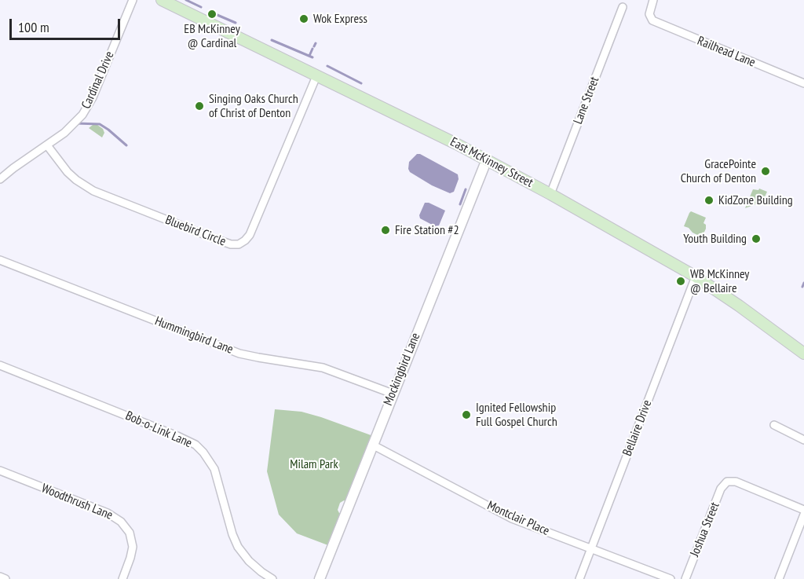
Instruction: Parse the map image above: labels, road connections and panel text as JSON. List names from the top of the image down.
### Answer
{
  "streets": {
    "main road": ["East McKinney Street"],
    "street": [
      "Railhead Lane",
      "Cardinal Drive",
      "Lane Street",
      "Bluebird Circle",
      "Hummingbird Lane",
      "Mockingbird Lane",
      "Bellaire Drive",
      "Bob-o-Link Lane",
      "Woodthrush Lane",
      "Montclair Place",
      "Joshua Street"
    ]
  },
  "crossings": [
    ["Cardinal Drive", "Bluebird Circle"],
    ["Lane Street", "East McKinney Street"],
    ["East McKinney Street", "Bluebird Circle"],
    ["East McKinney Street", "Mockingbird Lane"],
    ["East McKinney Street", "Bellaire Drive"],
    ["Hummingbird Lane", "Mockingbird Lane"],
    ["Mockingbird Lane", "Montclair Place"],
    ["Bellaire Drive", "Montclair Place"]
  ],
  "parks": ["Milam Park"],
  "places": [
    "EB McKinney @ Cardinal",
    "Wok Express",
    "Singing Oaks Church of Christ of Denton",
    "GracePointe Church of Denton",
    "KidZone Building",
    "Fire Station #2",
    "Youth Building",
    "WB McKinney @ Bellaire",
    "Ignited Fellowship Full Gospel Church"
  ],
  "scale_bar": "100 m"
}
